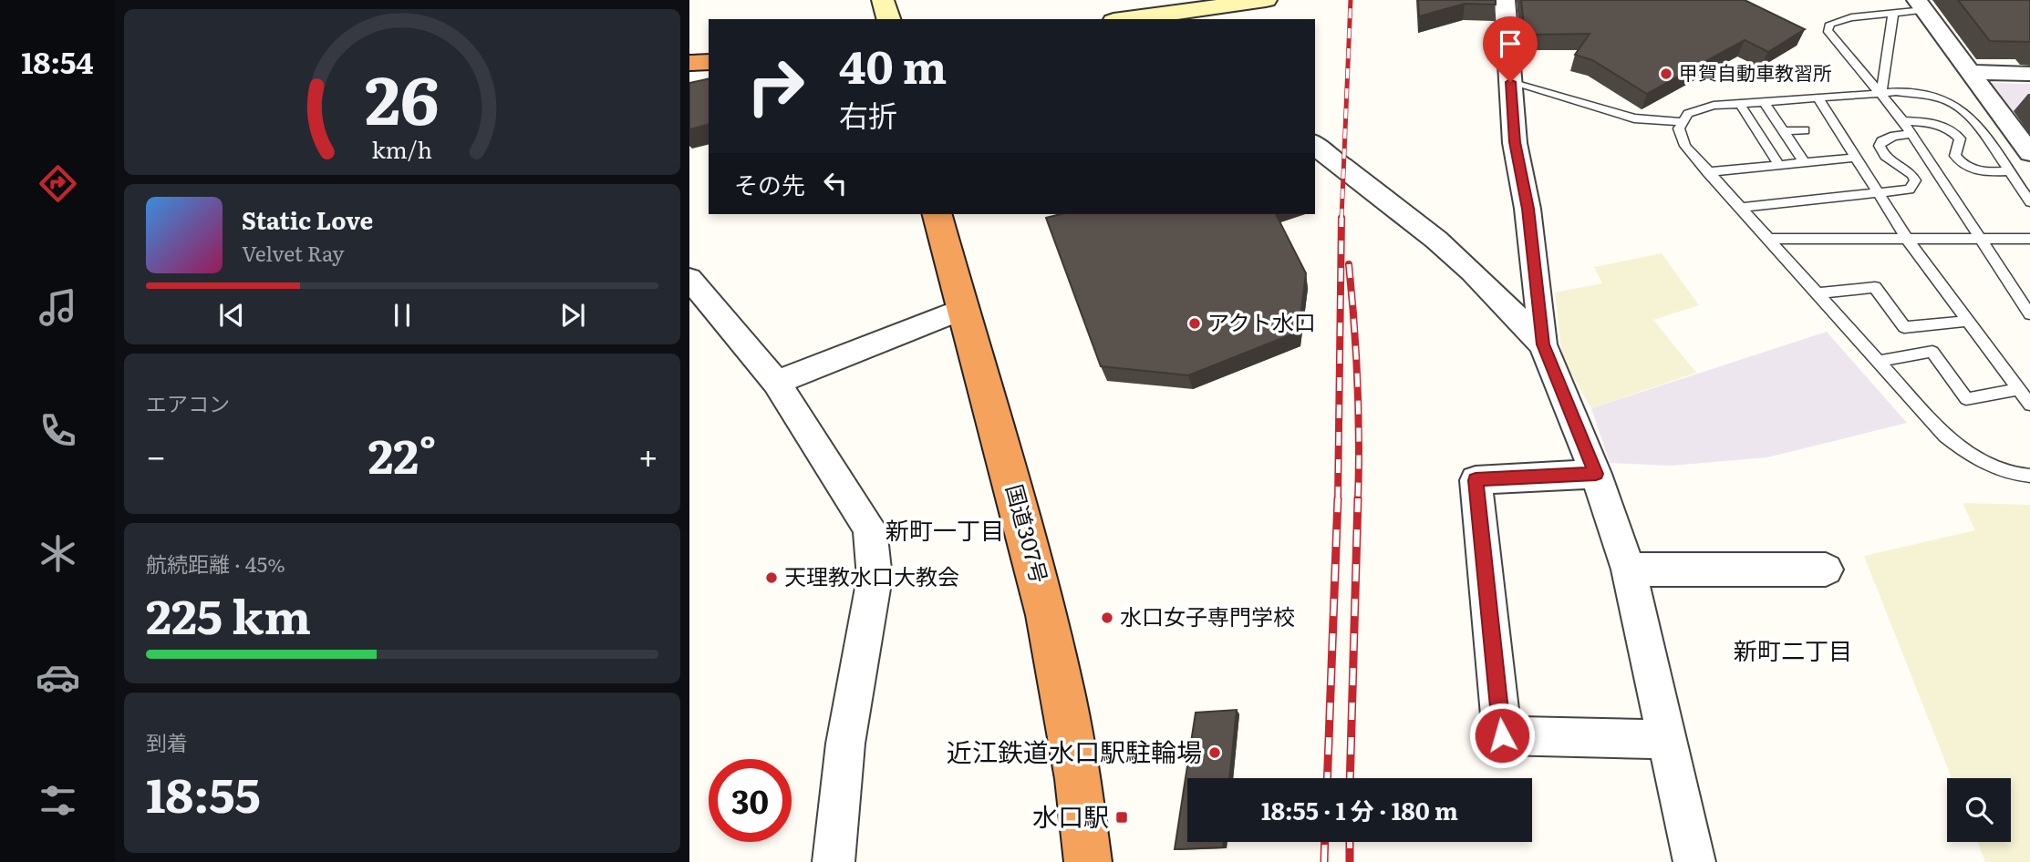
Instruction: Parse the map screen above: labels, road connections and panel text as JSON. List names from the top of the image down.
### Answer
{
  "streets": {
    "highway": ["国道307号"]
  },
  "districts": ["新町一丁目", "新町二丁目"],
  "places": {
    "other": [
      "甲賀自動車教習所",
      "アクト水口",
      "天理教水口大教会",
      "水口女子専門学校",
      "近江鉄道水口駅駐輪場"
    ],
    "transit": ["水口駅"]
  },
  "page": {
    "tabs": "18:54",
    "turn": ["40 m", "右折"],
    "then": "その先",
    "song": ["Static Love", "Velvet Ray"],
    "tile": [
      "エアコン",
      ["航続距離 · 45%", "225 km"],
      ["到着", "18:55"]
    ],
    "heat": ["−", "22°", "+"],
    "limit": "30",
    "trip": "18:55 · 1 分 · 180 m",
    "gauge": ["26", "km/h"]
  }
}
